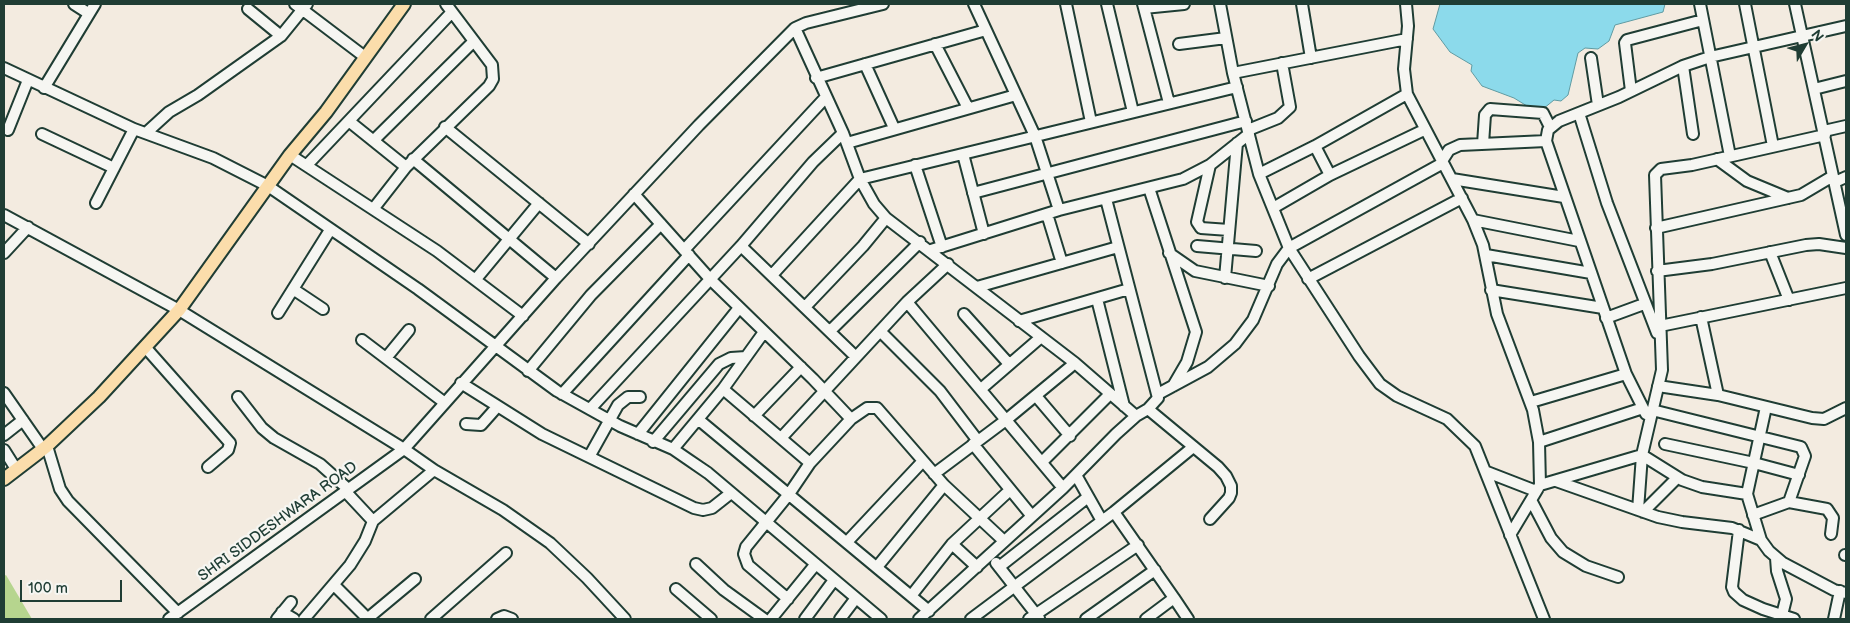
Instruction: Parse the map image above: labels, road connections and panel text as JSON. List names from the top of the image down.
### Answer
{
  "streets": {
    "street": ["SHRI SIDDESHWARA ROAD"]
  },
  "scale_bar": "100 m",
  "north": "top right"
}
